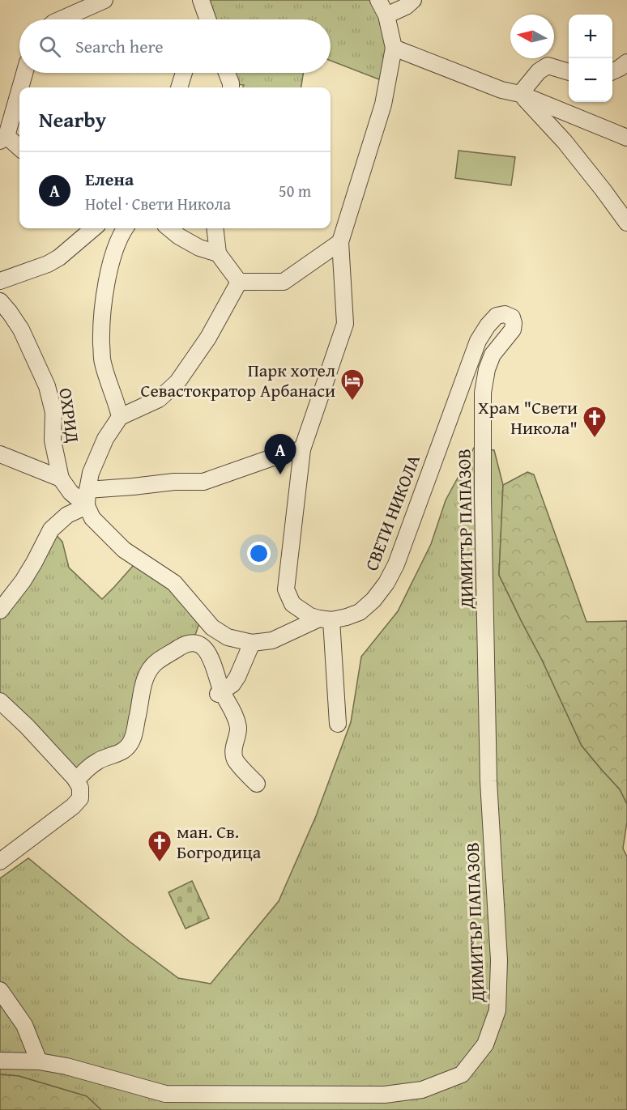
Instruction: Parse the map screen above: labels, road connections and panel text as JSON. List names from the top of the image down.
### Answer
{
  "streets": {
    "street": ["ОХРИД", "СВЕТИ НИКОЛА", "ДИМИТЪР ПАПАЗОВ"]
  },
  "crossings": [
    ["СВЕТИ НИКОЛА", "ДИМИТЪР ПАПАЗОВ"]
  ],
  "places": {
    "hotel": ["Парк хотел Севастократор Арбанаси"],
    "church": ["Храм \"Свети Никола\"", "ман. Св. Богродица"]
  },
  "north": "left",
  "page": {
    "map_buttons": ["+", "−"],
    "search": "Search here",
    "heading": "Nearby",
    "list": [
      {
        "mark": "A",
        "name": "Елена",
        "note": "Hotel · Свети Никола",
        "value": "50 m"
      }
    ],
    "pins": "A"
  }
}
